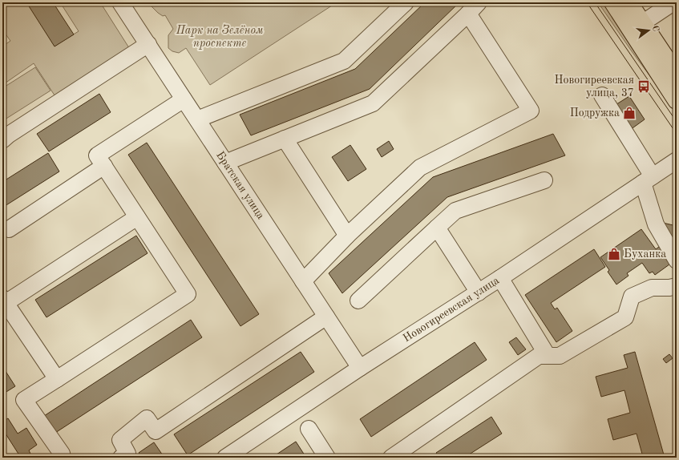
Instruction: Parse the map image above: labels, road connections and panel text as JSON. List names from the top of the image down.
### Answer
{
  "streets": {
    "street": ["Братская улица", "Новогиреевская улица"]
  },
  "crossings": [
    ["Братская улица", "Новогиреевская улица"]
  ],
  "parks": ["Парк на Зелёном проспекте"],
  "places": {
    "bus stop": ["Новогиреевская улица, 37"],
    "shop": ["Подружка", "Буханка"]
  },
  "north": "right"
}
